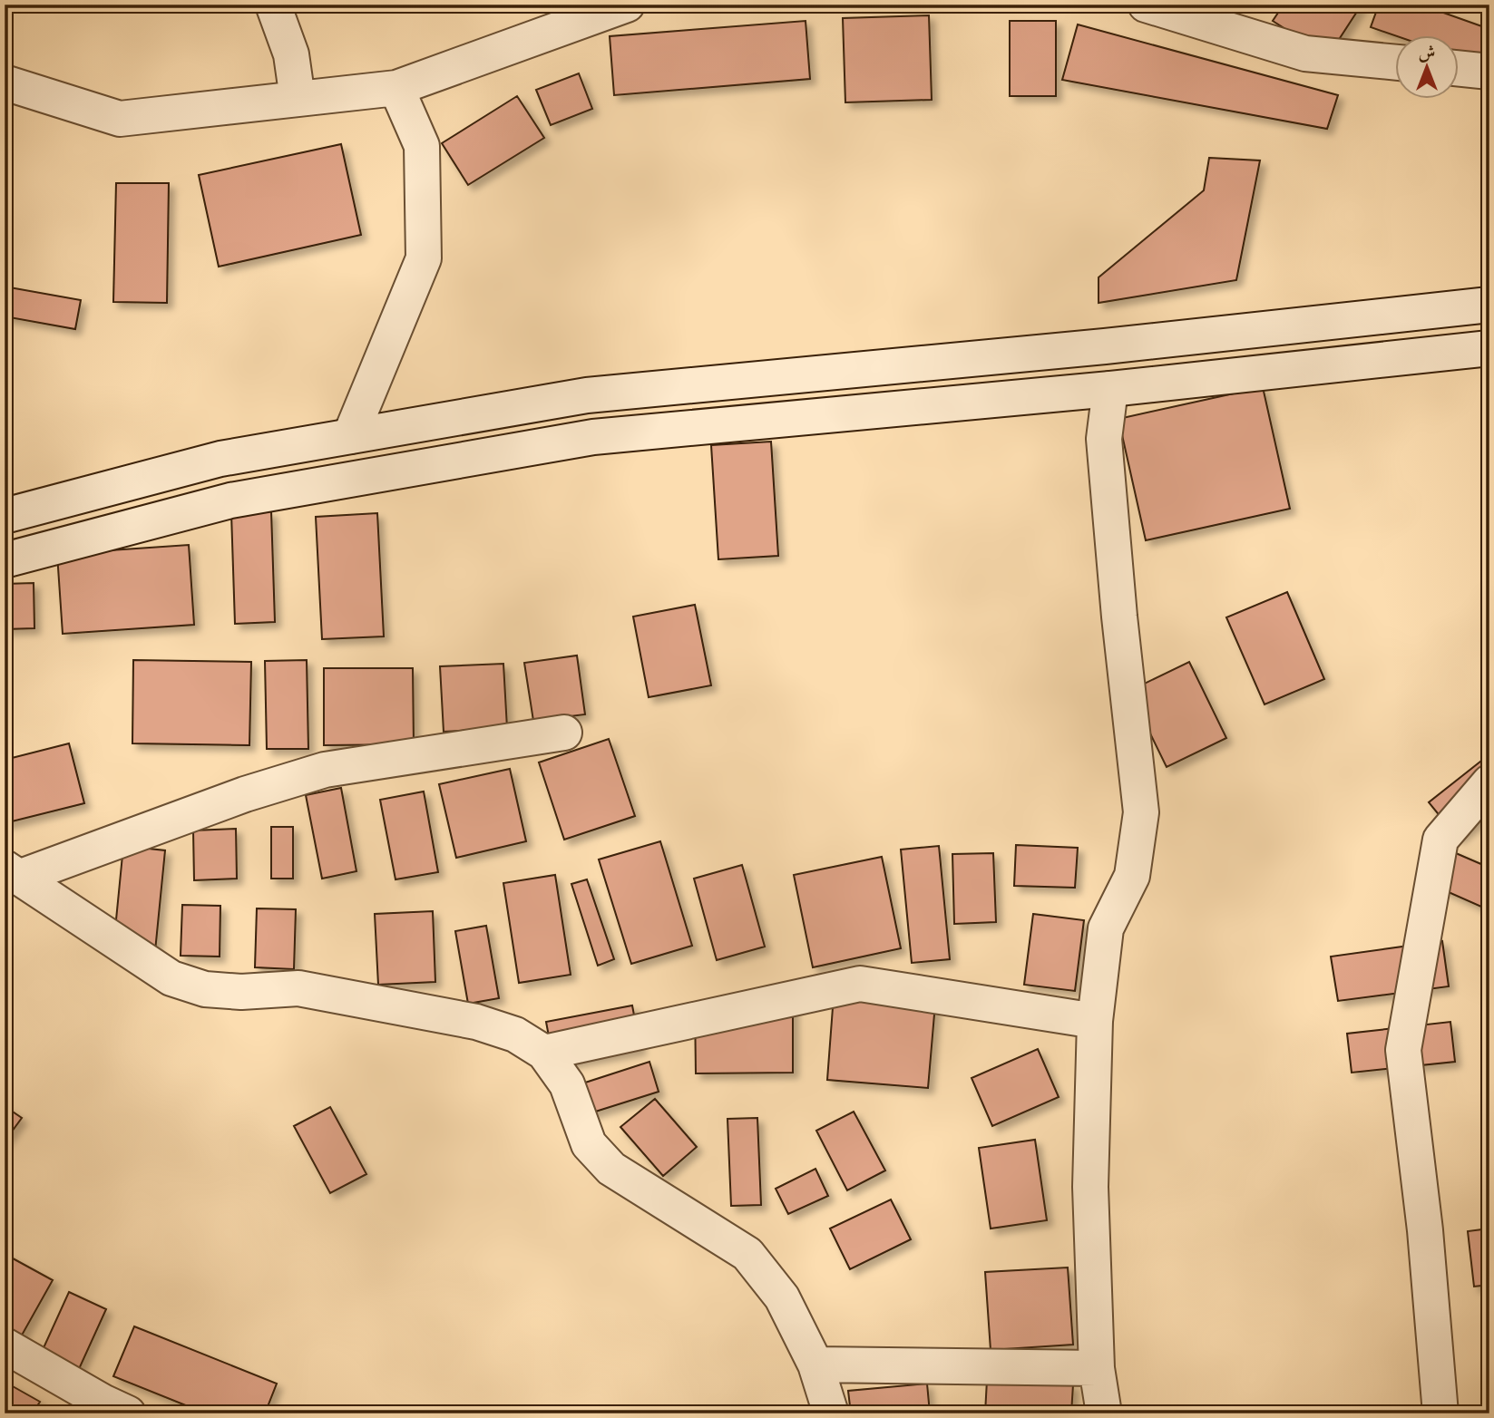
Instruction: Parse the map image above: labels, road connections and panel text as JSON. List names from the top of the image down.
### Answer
{
  "north": "top"
}
